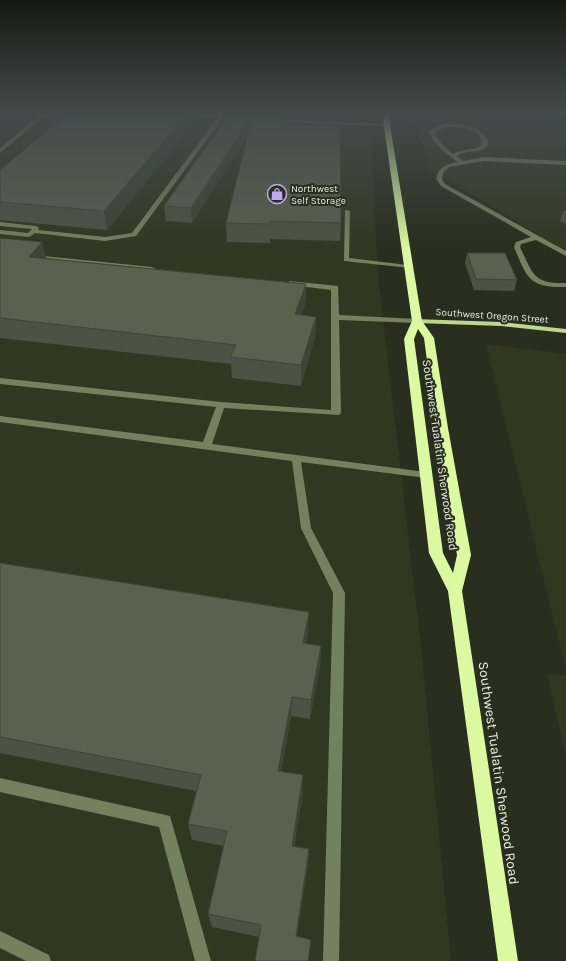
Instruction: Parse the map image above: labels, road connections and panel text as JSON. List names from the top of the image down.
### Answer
{
  "streets": {
    "highway": ["Southwest Tualatin Sherwood Road"],
    "main road": ["Southwest Oregon Street"]
  },
  "crossings": [
    ["Southwest Oregon Street", "Southwest Tualatin Sherwood Road"]
  ],
  "places": {
    "shop": ["Northwest Self Storage"]
  }
}
